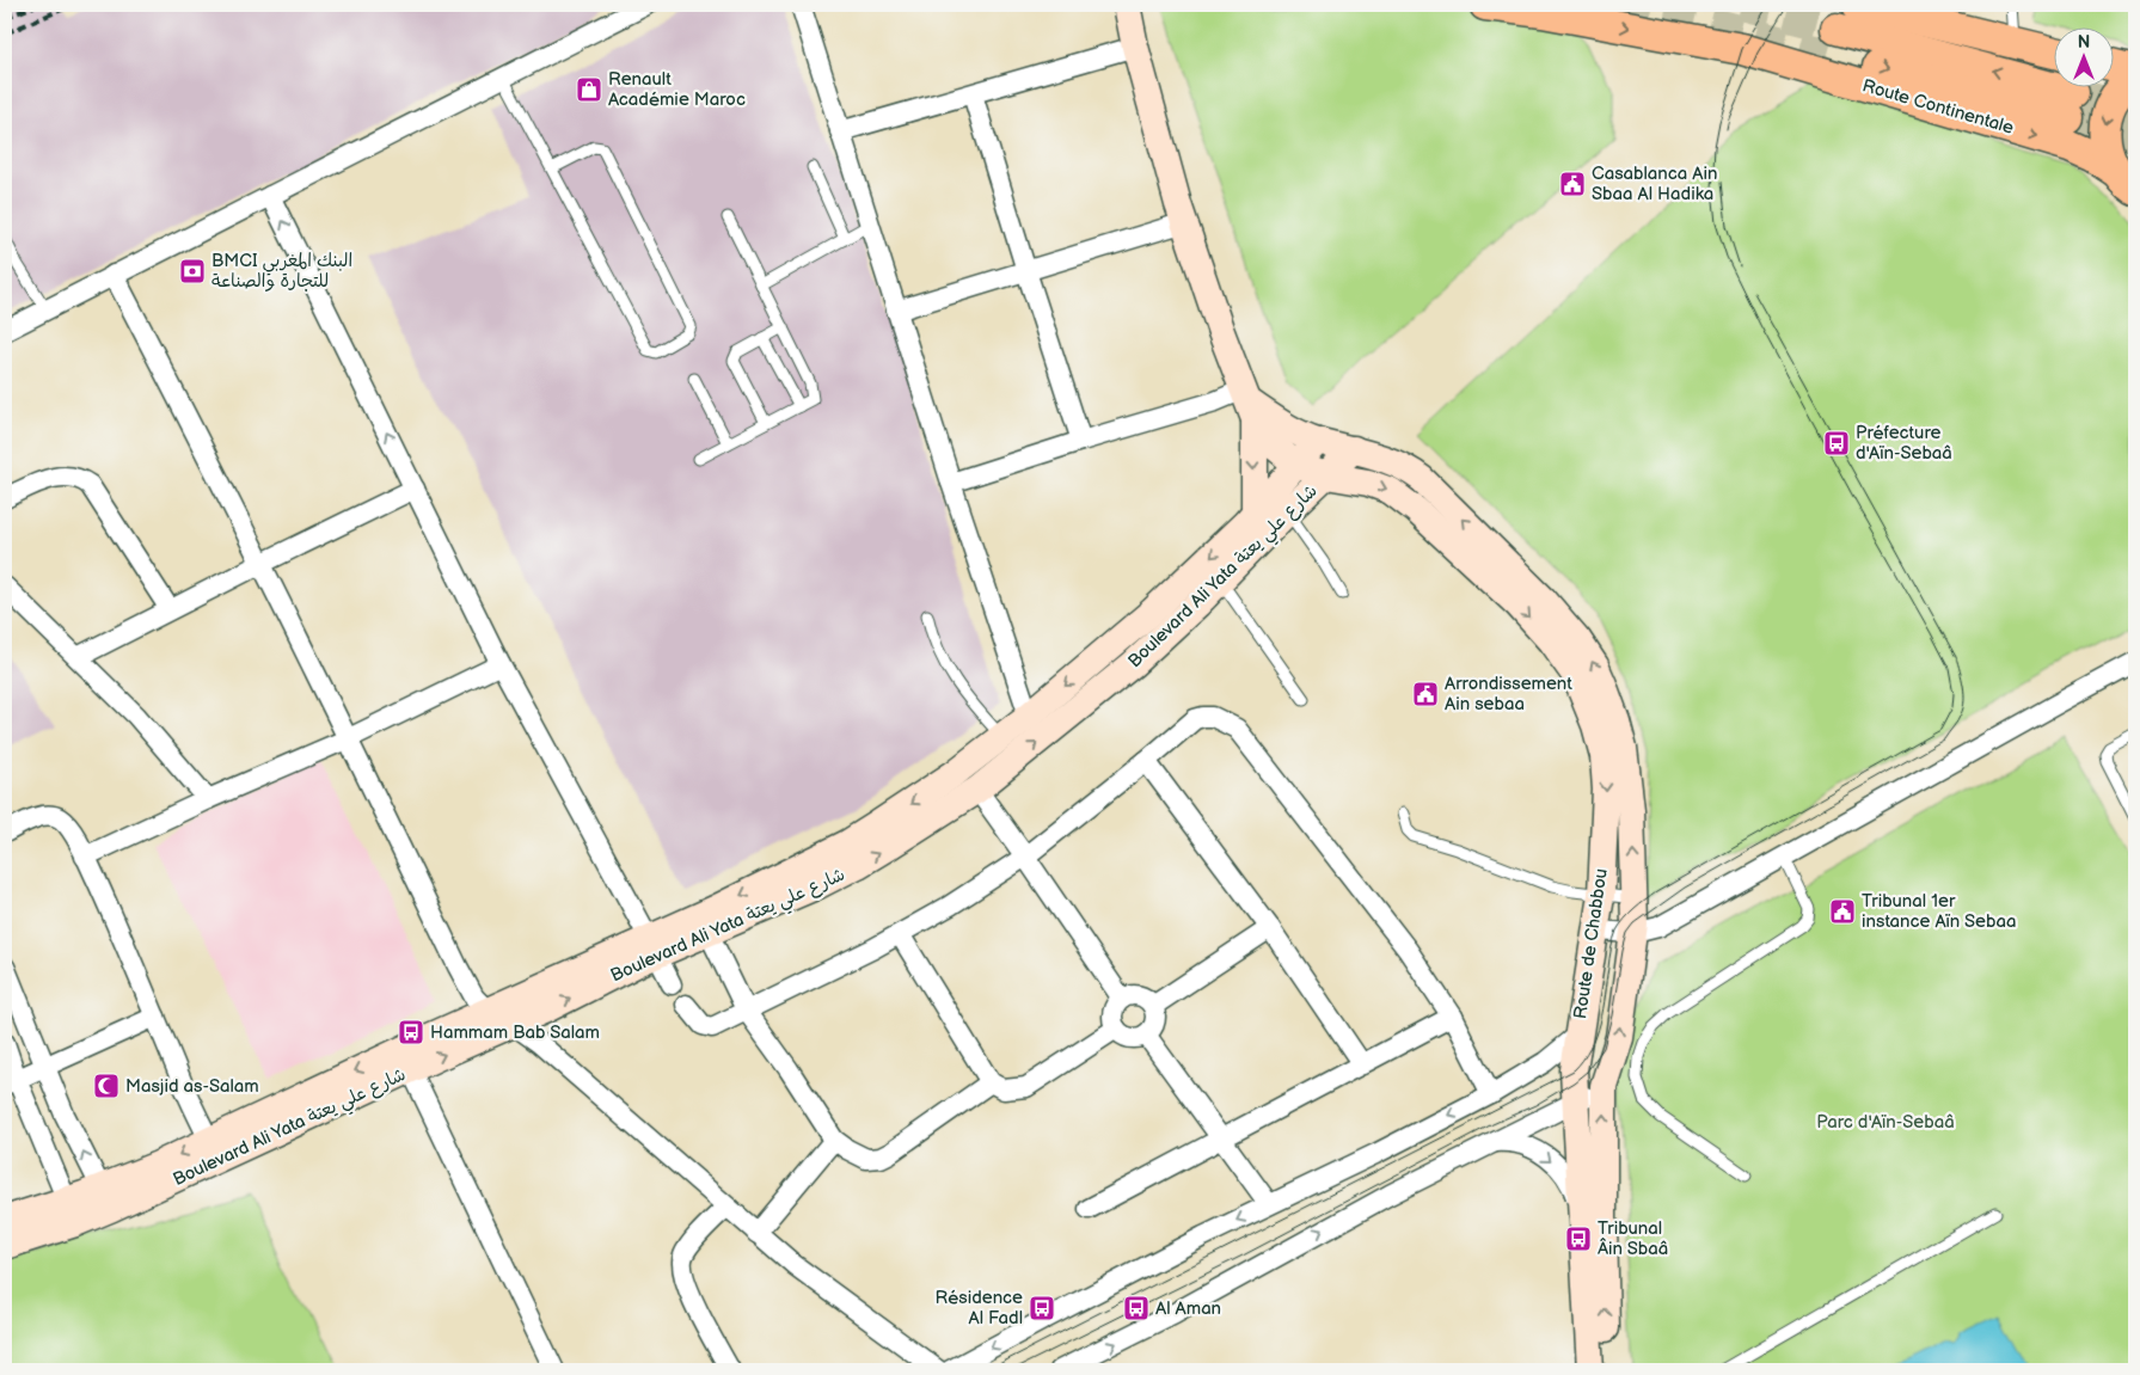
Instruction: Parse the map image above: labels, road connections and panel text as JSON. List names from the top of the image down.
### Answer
{
  "streets": {
    "main road": ["Route Continentale"],
    "street": ["Boulevard Ali Yata شارع علي يعتة", "Route de Chabbou"]
  },
  "crossings": [
    ["Boulevard Ali Yata شارع علي يعتة", "Route de Chabbou"]
  ],
  "parks": ["Parc d'Aïn-Sebaâ"],
  "places": {
    "shop": ["Renault Académie Maroc"],
    "public building": ["Casablanca Ain Sbaa Al Hadika", "Arrondissement Ain sebaa", "Tribunal 1er instance Aïn Sebaa"],
    "bank": ["BMCI البنك المغربي للتجارة والصناعة"],
    "bus stop": [
      "Préfecture d'Aïn-Sebaâ",
      "Hammam Bab Salam",
      "Tribunal Âin Sbaâ",
      "Résidence Al Fadl",
      "Al Aman"
    ],
    "mosque": ["Masjid as-Salam"]
  },
  "north": "top"
}
